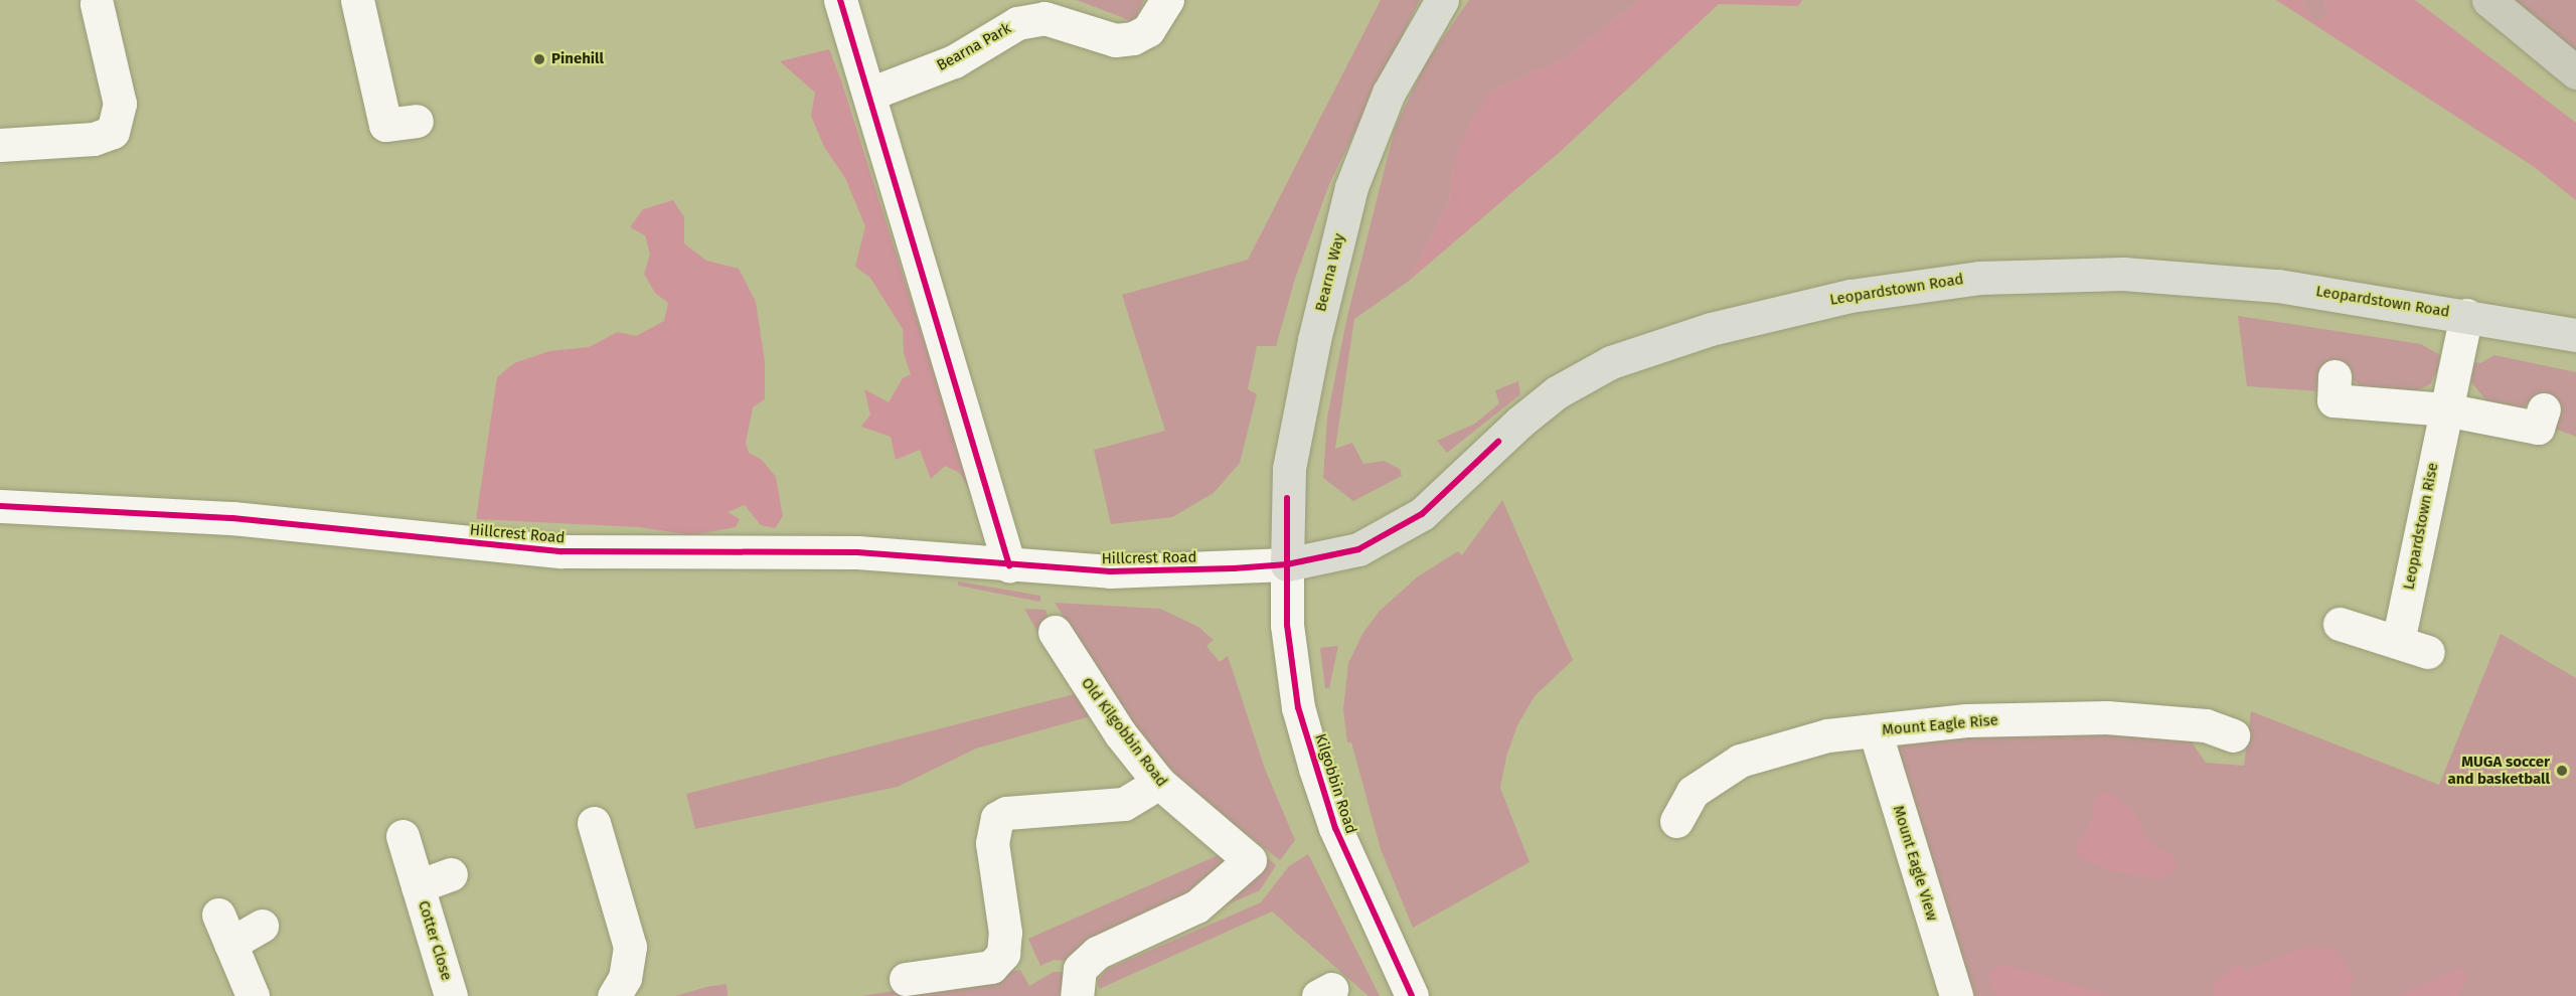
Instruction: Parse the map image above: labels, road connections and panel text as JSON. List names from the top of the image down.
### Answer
{
  "streets": {
    "main road": ["Bearna Way", "Leopardstown Road"],
    "street": [
      "Bearna Park",
      "Leopardstown Rise",
      "Hillcrest Road",
      "Mount Eagle Rise",
      "Old Kilgobbin Road",
      "Kilgobbin Road",
      "Mount Eagle View",
      "Cotter Close"
    ]
  },
  "crossings": [
    ["Bearna Way", "Leopardstown Road"],
    ["Bearna Way", "Hillcrest Road"],
    ["Bearna Way", "Kilgobbin Road"],
    ["Leopardstown Road", "Leopardstown Rise"],
    ["Leopardstown Road", "Hillcrest Road"],
    ["Leopardstown Road", "Kilgobbin Road"],
    ["Hillcrest Road", "Kilgobbin Road"],
    ["Mount Eagle Rise", "Mount Eagle View"]
  ],
  "places": ["Pinehill", "MUGA soccer and basketball"]
}
